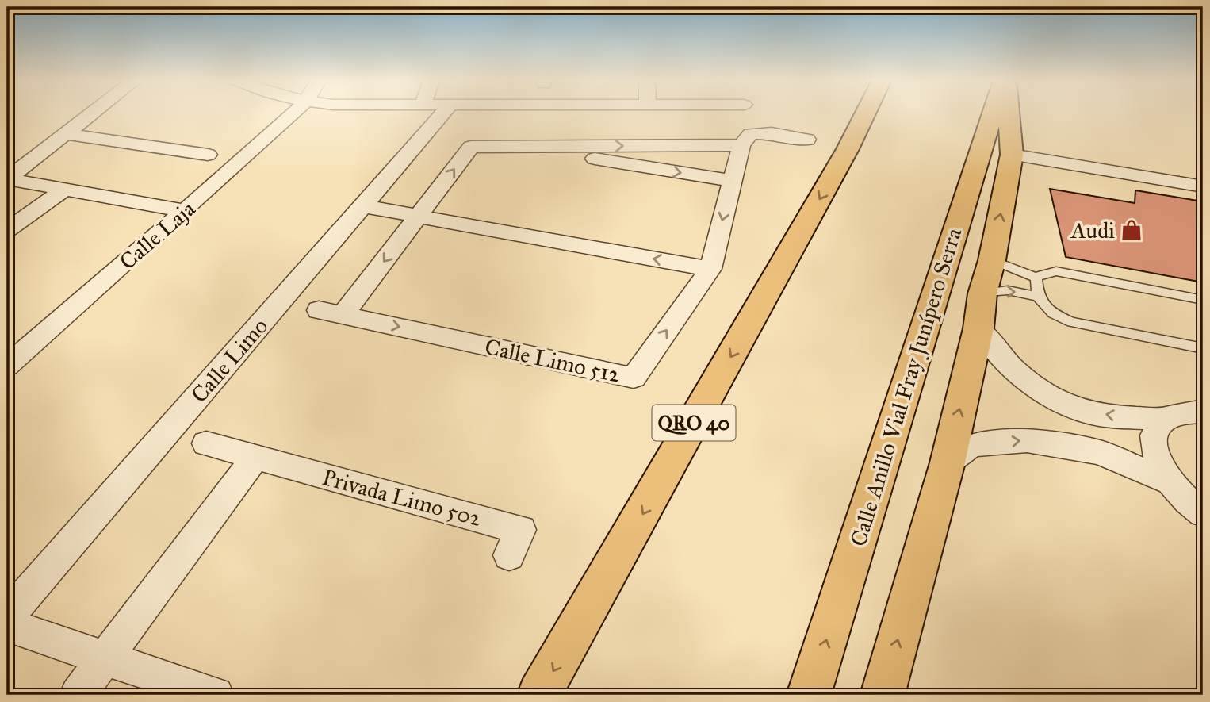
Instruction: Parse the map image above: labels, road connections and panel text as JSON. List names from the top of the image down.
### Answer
{
  "streets": {
    "highway": ["Calle Anillo Vial Fray Junípero Serra", "QRO 40"],
    "street": [
      "Calle Laja",
      "Calle Limo",
      "Calle Limo 512",
      "Privada Limo 502"
    ]
  },
  "places": {
    "shop": ["Audi"]
  }
}
